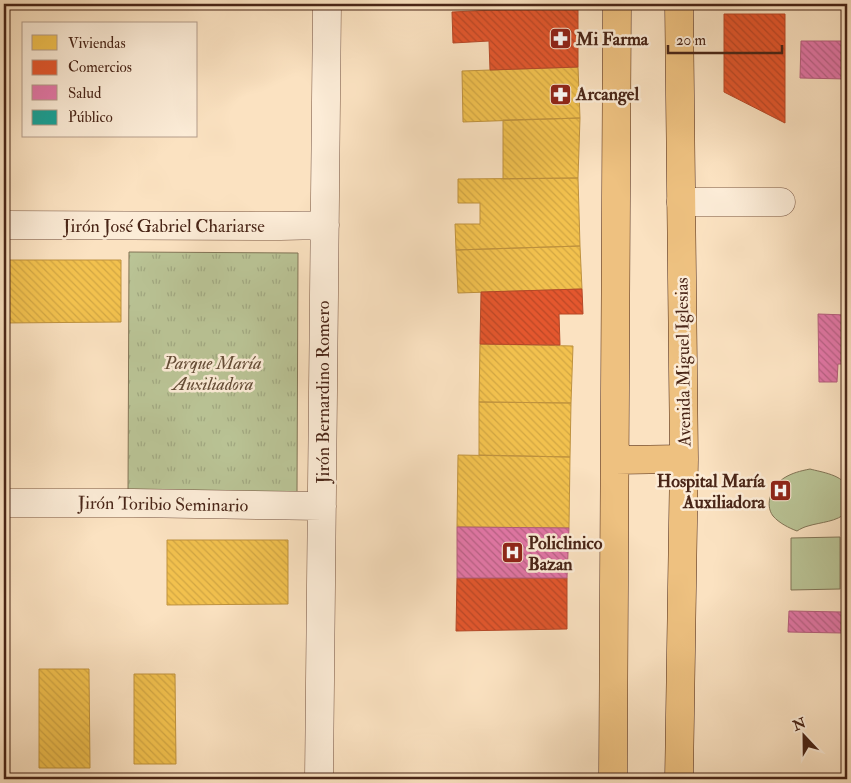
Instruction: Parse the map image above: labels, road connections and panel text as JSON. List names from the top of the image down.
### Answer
{
  "streets": {
    "main road": ["Avenida Miguel Iglesias"],
    "street": ["Jirón José Gabriel Chariarse", "Jirón Bernardino Romero", "Jirón Toribio Seminario"]
  },
  "crossings": [
    ["Jirón José Gabriel Chariarse", "Jirón Bernardino Romero"],
    ["Jirón Bernardino Romero", "Jirón Toribio Seminario"]
  ],
  "parks": ["Parque María Auxiliadora"],
  "places": {
    "pharmacy": ["Mi Farma", "Arcangel"],
    "hospital": ["Hospital María Auxiliadora", "Policlinico Bazan"]
  },
  "legend": [
    "Viviendas",
    "Comercios",
    "Salud",
    "Público"
  ],
  "scale_bar": "20 m",
  "north": "top"
}
